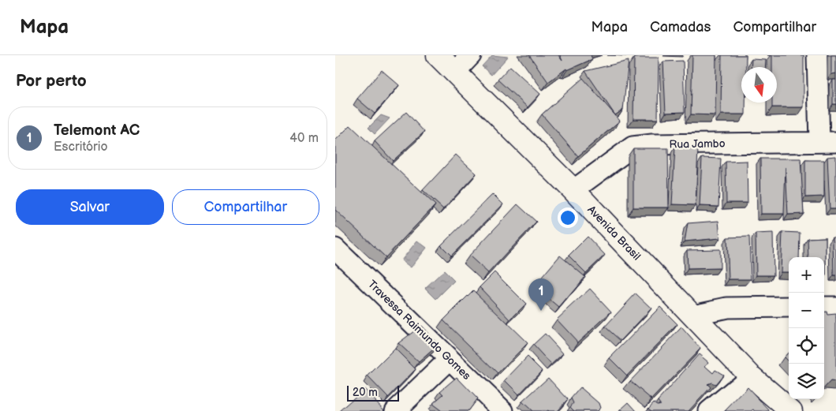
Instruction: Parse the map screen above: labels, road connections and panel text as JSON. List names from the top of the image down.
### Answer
{
  "streets": {
    "street": ["Rua Jambo", "Avenida Brasil", "Travessa Raimundo Gomes"]
  },
  "crossings": [
    ["Rua Jambo", "Avenida Brasil"]
  ],
  "scale_bar": "20 m",
  "north": "bottom",
  "page": {
    "header": "Mapa",
    "nav": ["Mapa", "Camadas", "Compartilhar"],
    "heading": "Por perto",
    "list": [
      {
        "mark": "1",
        "name": "Telemont AC",
        "note": "Escritório",
        "value": "40 m"
      }
    ],
    "buttons": ["Salvar", "Compartilhar"],
    "map_buttons": ["+", "−"],
    "pins": "1",
    "scale": "20 m"
  }
}
